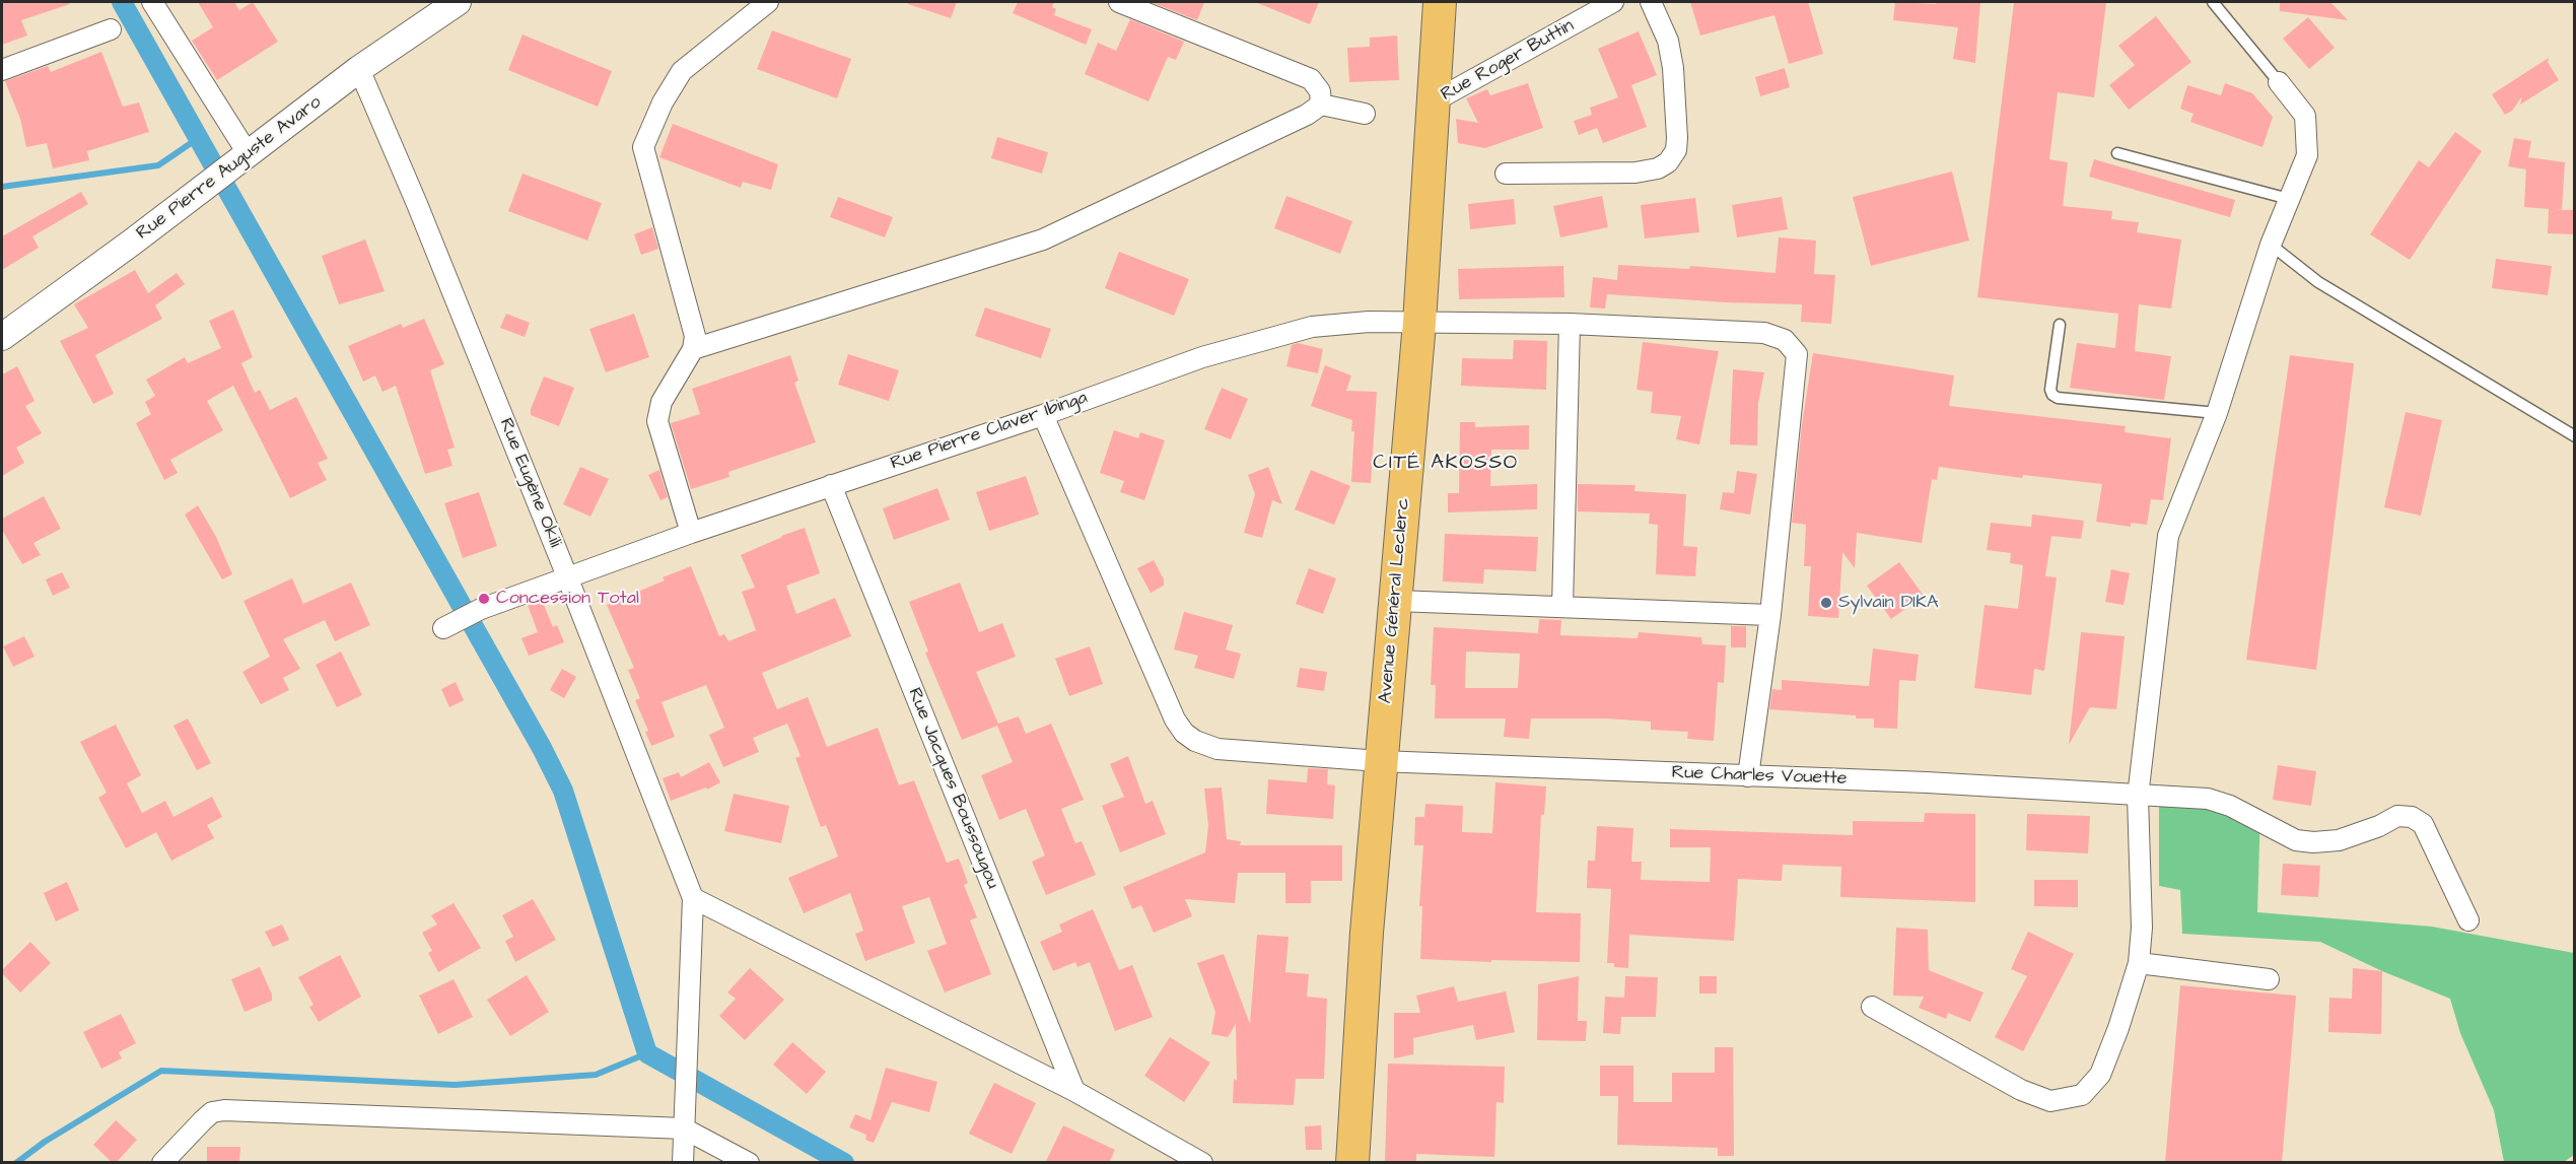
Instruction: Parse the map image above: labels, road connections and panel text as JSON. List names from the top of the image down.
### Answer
{
  "streets": {
    "main road": ["Avenue Général Leclerc"],
    "street": [
      "Rue Roger Buttin",
      "Rue Pierre Auguste Avaro",
      "Rue Pierre Claver Ibinga",
      "Rue Eugène Okili",
      "Rue Charles Vouette",
      "Rue Jacques Boussougou"
    ]
  },
  "crossings": [
    ["Rue Roger Buttin", "Avenue Général Leclerc"],
    ["Rue Pierre Auguste Avaro", "Rue Eugène Okili"],
    ["Rue Pierre Claver Ibinga", "Rue Eugène Okili"],
    ["Rue Pierre Claver Ibinga", "Avenue Général Leclerc"],
    ["Rue Pierre Claver Ibinga", "Rue Charles Vouette"],
    ["Rue Pierre Claver Ibinga", "Rue Jacques Boussougou"],
    ["Avenue Général Leclerc", "Rue Charles Vouette"]
  ],
  "districts": ["CITÉ AKOSSO"],
  "places": ["Concession Total", "Sylvain DIKA"]
}
